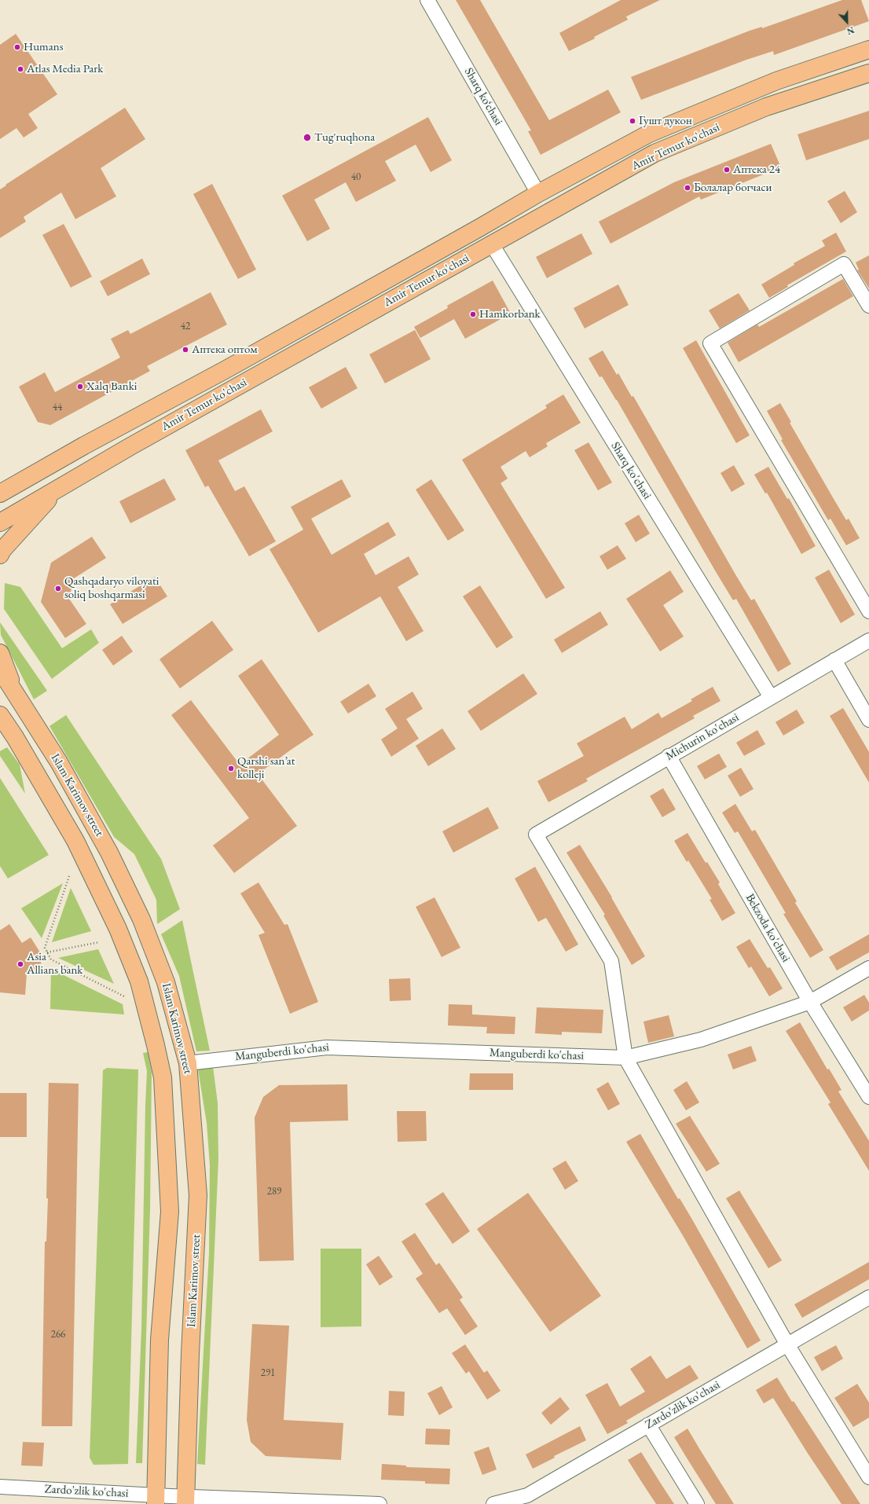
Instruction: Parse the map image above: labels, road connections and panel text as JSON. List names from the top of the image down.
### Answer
{
  "streets": {
    "main road": ["Amir Temur ko'chasi", "Islam Karimov street"],
    "street": [
      "Sharq ko‘chasi",
      "Sharq ko'chasi",
      "Michurin ko'chasi",
      "Bekzoda ko'chasi",
      "Manguberdi ko'chasi",
      "Zardo'zlik ko'chasi"
    ]
  },
  "crossings": [
    ["Sharq ko‘chasi", "Amir Temur ko'chasi"],
    ["Amir Temur ko'chasi", "Sharq ko'chasi"],
    ["Sharq ko'chasi", "Michurin ko'chasi"],
    ["Michurin ko'chasi", "Bekzoda ko'chasi"],
    ["Michurin ko'chasi", "Manguberdi ko'chasi"],
    ["Islam Karimov street", "Manguberdi ko'chasi"],
    ["Islam Karimov street", "Zardo'zlik ko'chasi"],
    ["Bekzoda ko'chasi", "Manguberdi ko'chasi"]
  ],
  "places": [
    "Humans",
    "Atlas Media Park",
    "Гушт дукон",
    "Tug'ruqhona",
    "Аптека 24",
    "Болалар богчаси",
    "Hamkorbank",
    "Аптека оптом",
    "Xalq Banki",
    "Qashqadaryo viloyati soliq boshqarmasi",
    "Qarshi san’at kolleji",
    "Asia Allians bank"
  ],
  "house_numbers": [
    "40",
    "42",
    "44",
    "289",
    "266",
    "291"
  ],
  "north": "bottom"
}
